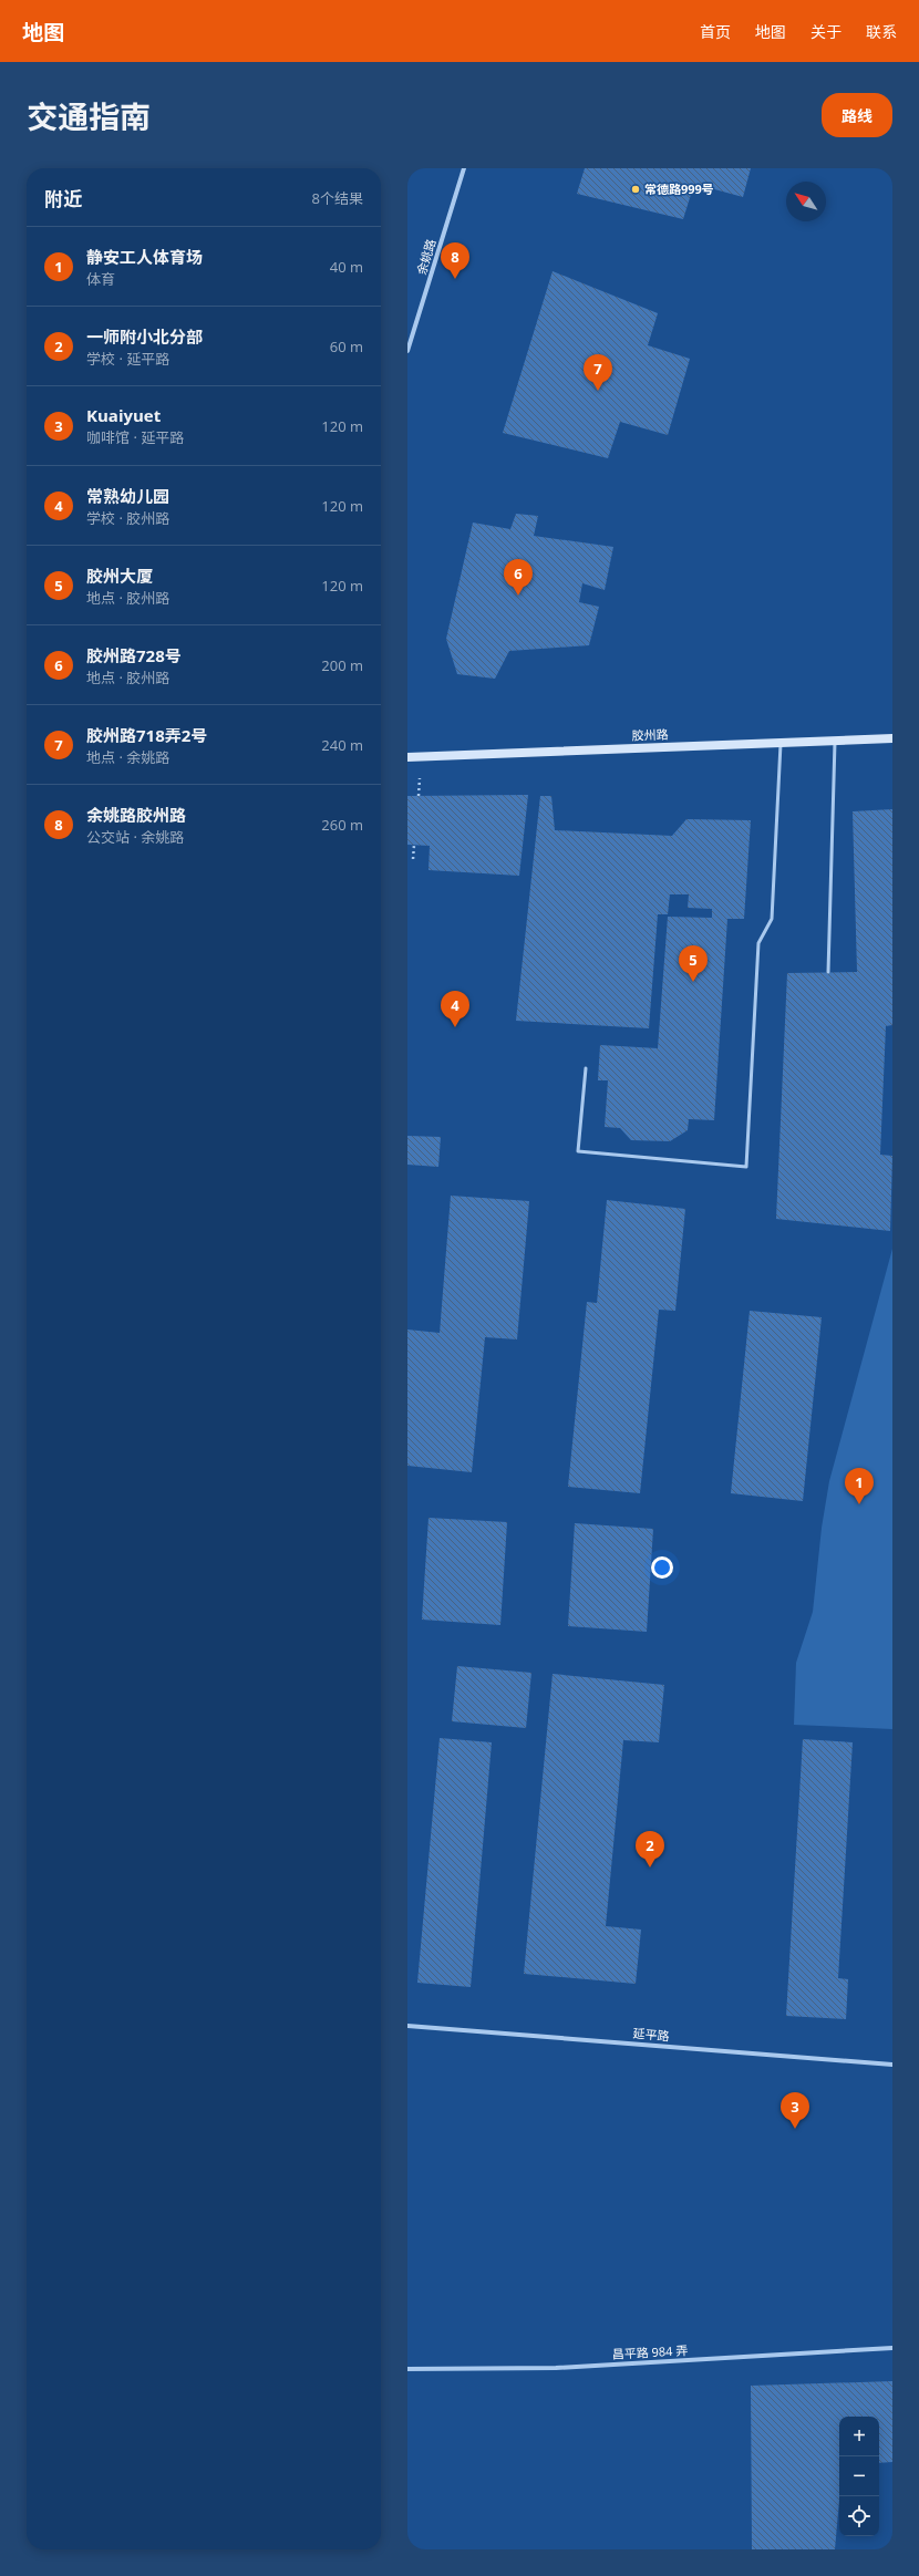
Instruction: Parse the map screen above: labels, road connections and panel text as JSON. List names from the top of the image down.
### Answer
{
  "streets": {
    "street": [
      "余姚路",
      "胶州路",
      "延平路",
      "昌平路 984 弄"
    ]
  },
  "places": ["常德路999号"],
  "north": "top left",
  "page": {
    "header": "地图",
    "nav": [
      "首页",
      "地图",
      "关于",
      "联系"
    ],
    "title": "交通指南",
    "buttons": "路线",
    "heading": ["附近", "8个结果"],
    "list": [
      {
        "mark": "1",
        "name": "静安工人体育场",
        "note": "体育",
        "value": "40 m"
      },
      {
        "mark": "2",
        "name": "一师附小北分部",
        "note": "学校 · 延平路",
        "value": "60 m"
      },
      {
        "mark": "3",
        "name": "Kuaiyuet",
        "note": "咖啡馆 · 延平路",
        "value": "120 m"
      },
      {
        "mark": "4",
        "name": "常熟幼儿园",
        "note": "学校 · 胶州路",
        "value": "120 m"
      },
      {
        "mark": "5",
        "name": "胶州大厦",
        "note": "地点 · 胶州路",
        "value": "120 m"
      },
      {
        "mark": "6",
        "name": "胶州路728号",
        "note": "地点 · 胶州路",
        "value": "200 m"
      },
      {
        "mark": "7",
        "name": "胶州路718弄2号",
        "note": "地点 · 余姚路",
        "value": "240 m"
      },
      {
        "mark": "8",
        "name": "余姚路胶州路",
        "note": "公交站 · 余姚路",
        "value": "260 m"
      }
    ],
    "pins": [
      "8",
      "7",
      "6",
      "5",
      "4",
      "1",
      "2",
      "3"
    ],
    "map_buttons": ["+", "−"]
  }
}
